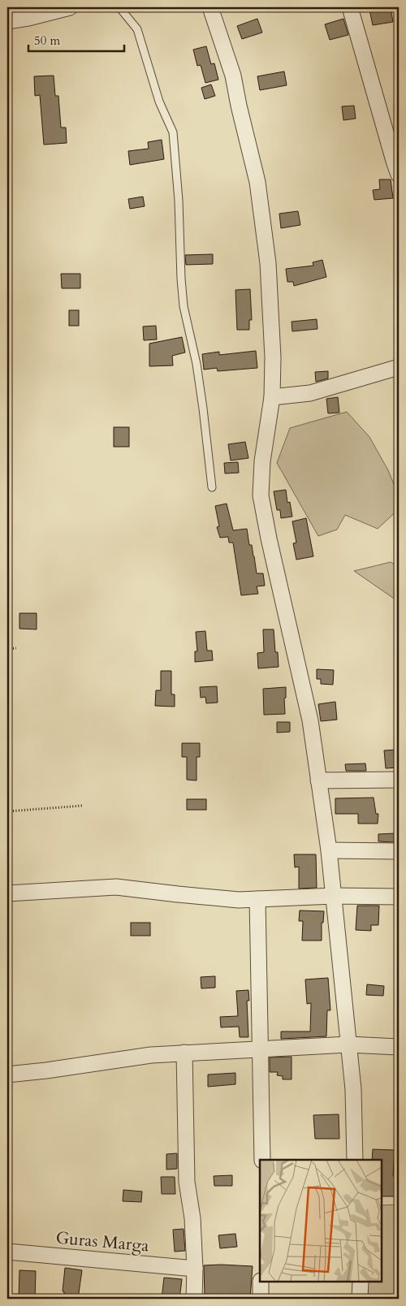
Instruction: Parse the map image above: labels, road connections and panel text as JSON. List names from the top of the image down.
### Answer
{
  "streets": {
    "street": ["Guras Marga"]
  },
  "scale_bar": "50 m"
}
